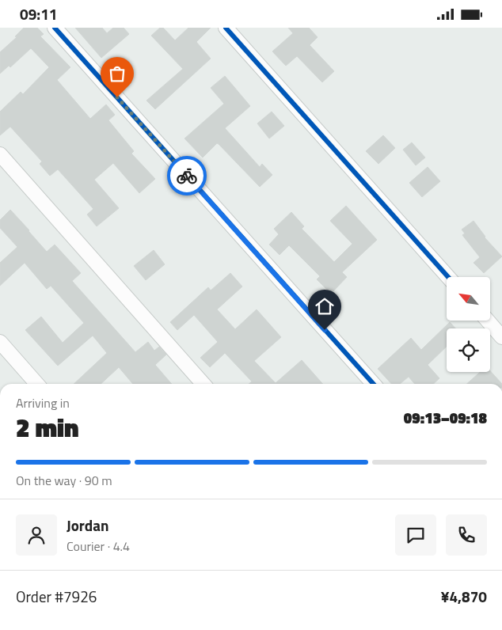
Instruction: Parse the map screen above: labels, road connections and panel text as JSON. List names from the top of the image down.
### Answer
{
  "north": "top left",
  "page": {
    "status": "09:11",
    "heading": ["2 min", "Arriving in", "09:13–09:18"],
    "panel": [
      "Jordan",
      "Courier · 4.4",
      "Order #7926",
      "¥4,870"
    ],
    "bar": "On the way · 90 m"
  }
}
